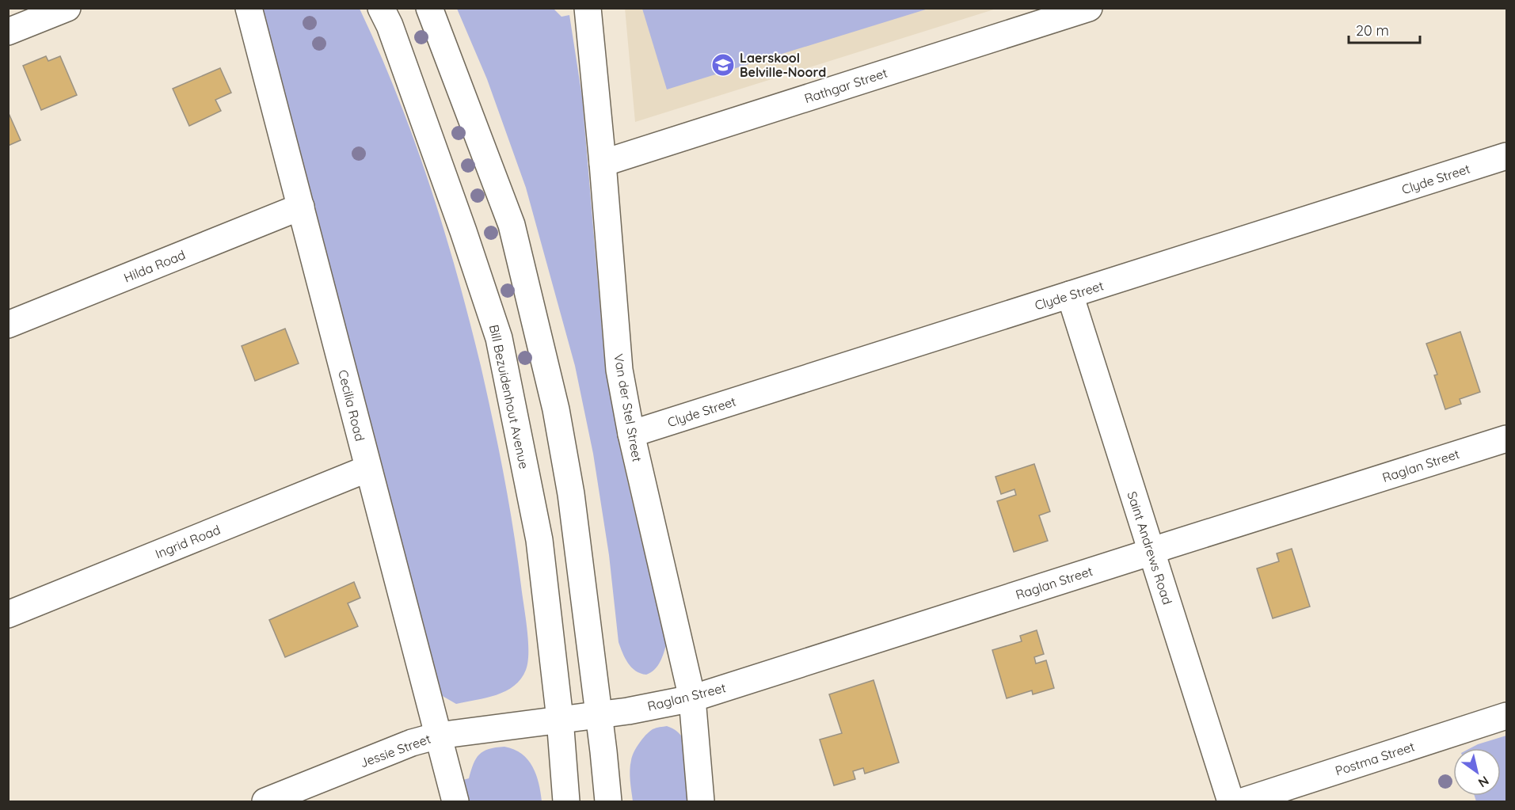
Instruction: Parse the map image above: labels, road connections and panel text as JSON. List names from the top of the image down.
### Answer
{
  "streets": {
    "street": [
      "Rathgar Street",
      "Clyde Street",
      "Hilda Road",
      "Bill Bezuidenhout Avenue",
      "Cecilia Road",
      "Van der Stel Street",
      "Raglan Street",
      "Ingrid Road",
      "Saint Andrews Road",
      "Jessie Street",
      "Postma Street"
    ]
  },
  "crossings": [
    ["Rathgar Street", "Van der Stel Street"],
    ["Clyde Street", "Van der Stel Street"],
    ["Clyde Street", "Saint Andrews Road"],
    ["Hilda Road", "Cecilia Road"],
    ["Bill Bezuidenhout Avenue", "Raglan Street"],
    ["Bill Bezuidenhout Avenue", "Jessie Street"],
    ["Cecilia Road", "Ingrid Road"],
    ["Cecilia Road", "Jessie Street"],
    ["Van der Stel Street", "Raglan Street"],
    ["Raglan Street", "Saint Andrews Road"],
    ["Raglan Street", "Jessie Street"]
  ],
  "places": {
    "school or university": ["Laerskool Belville-Noord"]
  },
  "scale_bar": "20 m",
  "north": "bottom right"
}
